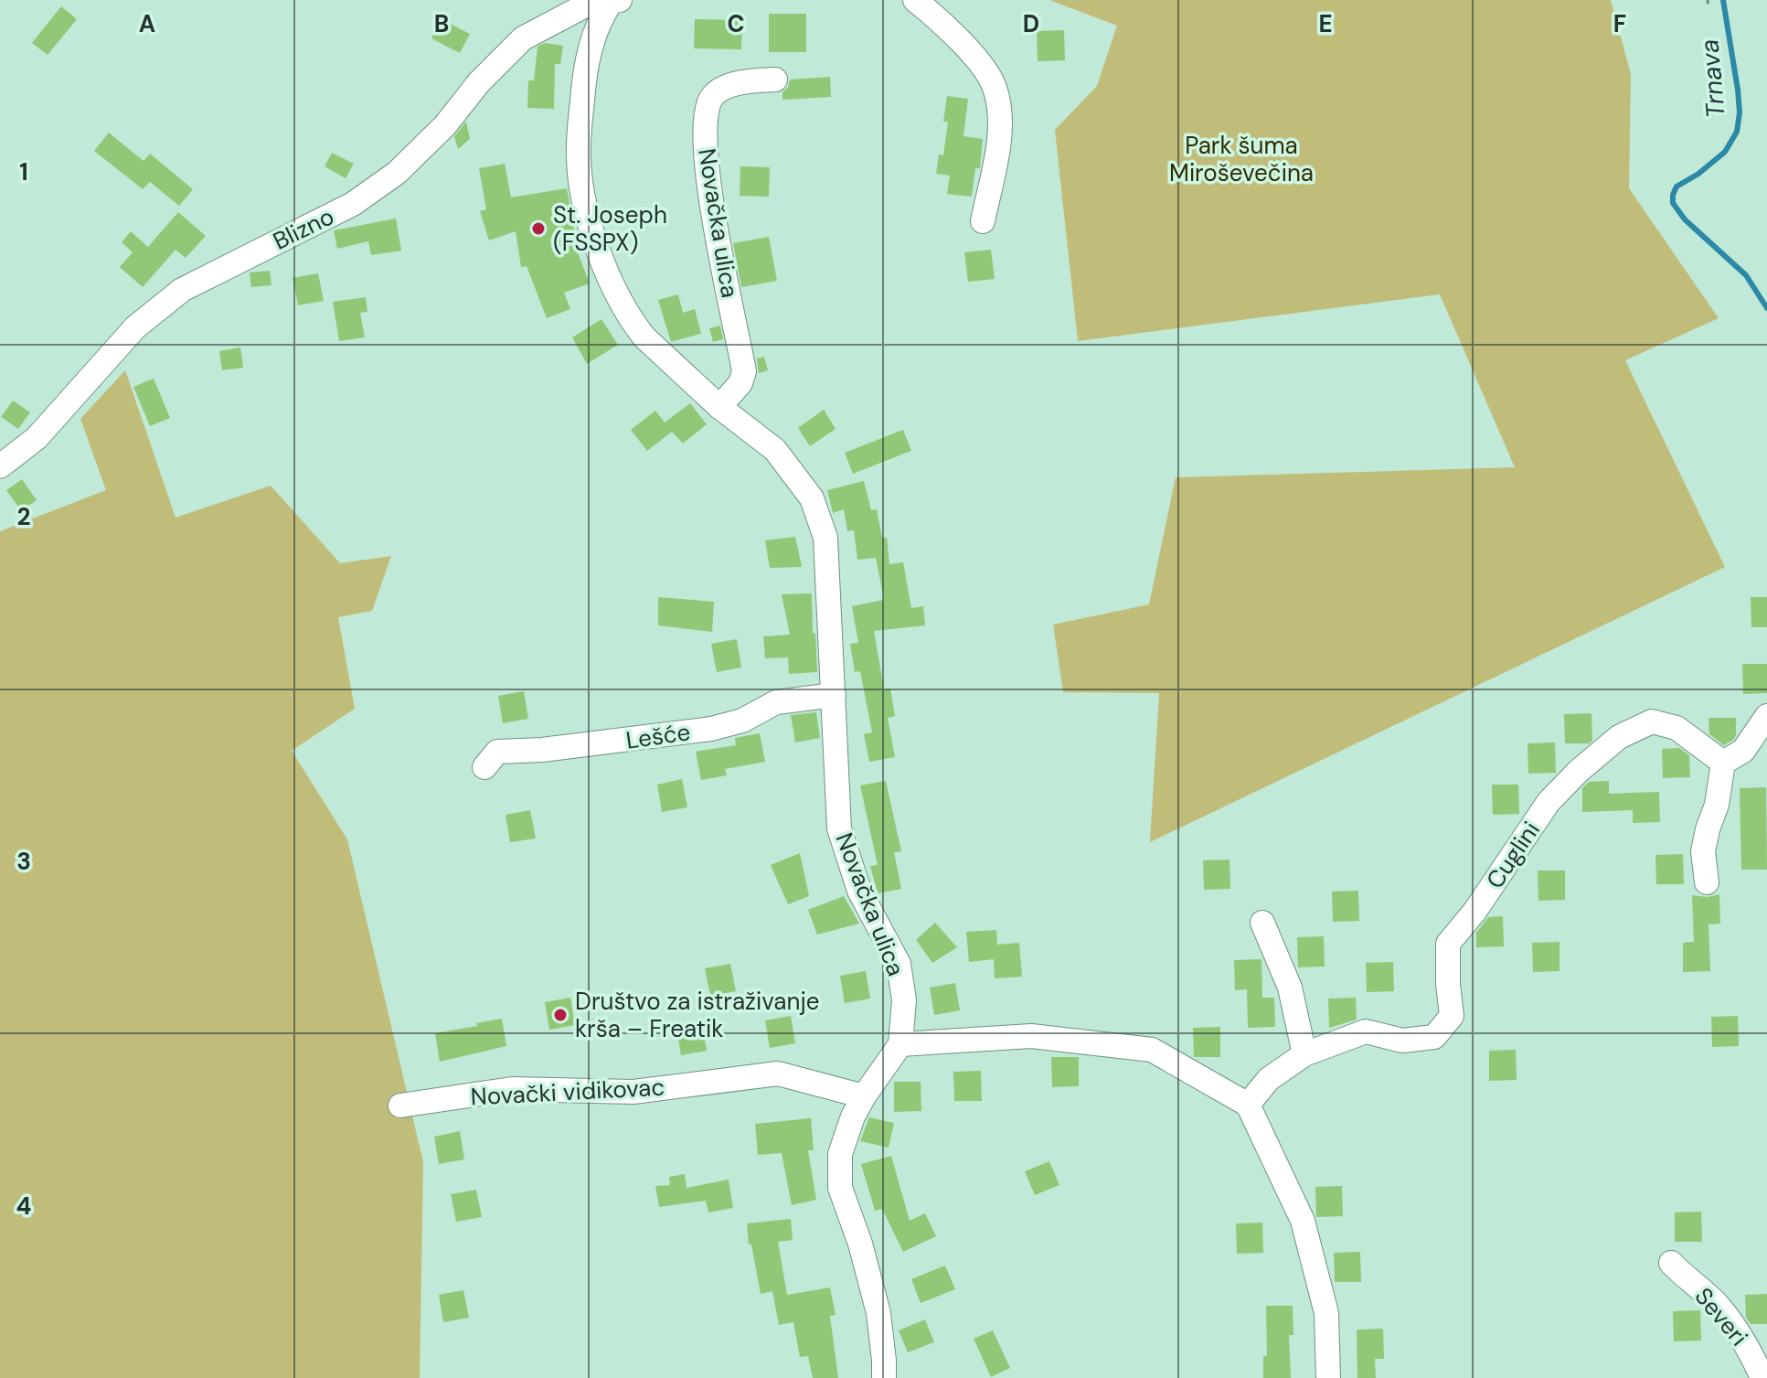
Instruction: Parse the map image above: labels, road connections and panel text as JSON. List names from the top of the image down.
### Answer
{
  "streets": {
    "street": [
      "Novačka ulica",
      "Blizno",
      "Lešće",
      "Cuglini",
      "Novački vidikovac",
      "Severi"
    ]
  },
  "crossings": [
    ["Novačka ulica", "Blizno"],
    ["Novačka ulica", "Lešće"]
  ],
  "water": ["Trnava"],
  "parks": ["Park šuma Miroševečina"],
  "places": ["St. Joseph (FSSPX)", "Društvo za istraživanje krša – Freatik"],
  "grid": {
    "columns": [
      "A",
      "B",
      "C",
      "D",
      "E",
      "F"
    ],
    "rows": [
      "1",
      "2",
      "3",
      "4"
    ]
  }
}
